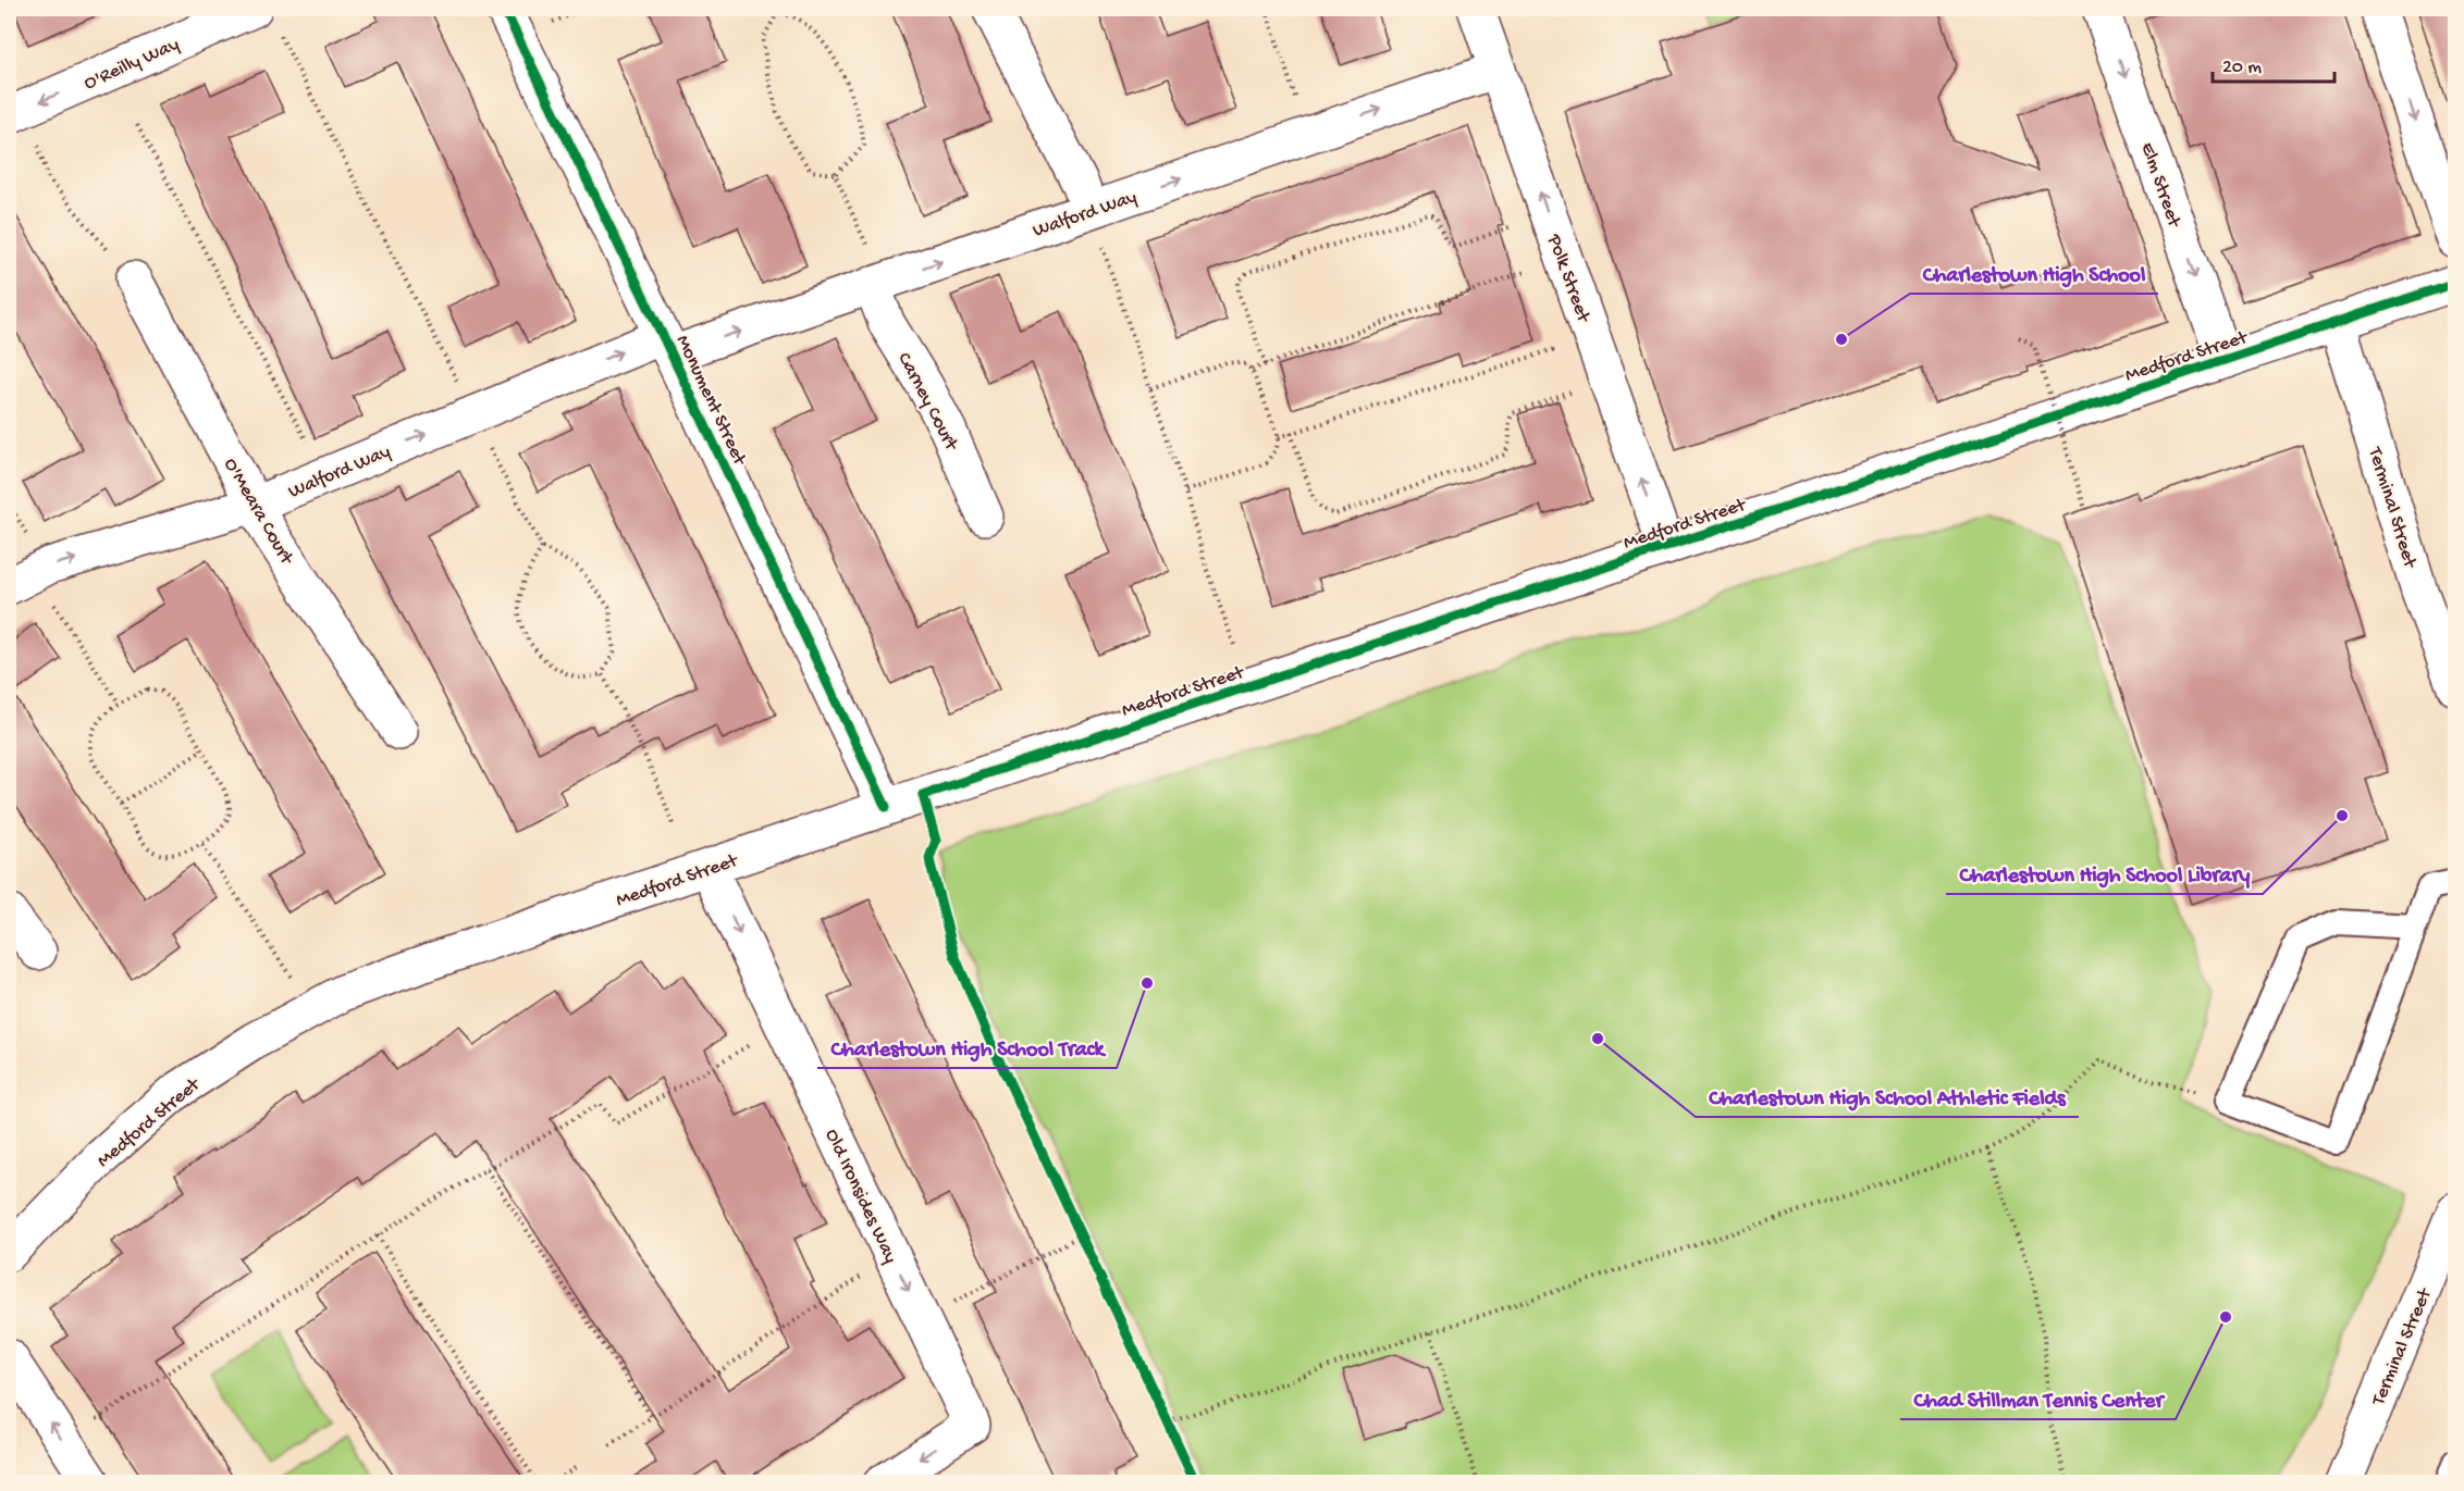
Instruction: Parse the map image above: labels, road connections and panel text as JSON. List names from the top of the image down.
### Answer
{
  "streets": {
    "street": [
      "O'Reilly Way",
      "Elm Street",
      "Walford Way",
      "Polk Street",
      "Medford Street",
      "Monument Street",
      "Carney Court",
      "Terminal Street",
      "O'Meara Court",
      "Old Ironsides Way"
    ]
  },
  "crossings": [
    ["Elm Street", "Medford Street"],
    ["Walford Way", "Polk Street"],
    ["Walford Way", "Monument Street"],
    ["Walford Way", "Carney Court"],
    ["Walford Way", "O'Meara Court"],
    ["Polk Street", "Medford Street"],
    ["Medford Street", "Monument Street"],
    ["Medford Street", "Terminal Street"],
    ["Medford Street", "Old Ironsides Way"]
  ],
  "one_way": [
    "O'Reilly Way",
    "Walford Way",
    "Polk Street",
    "Old Ironsides Way"
  ],
  "places": [
    "Charlestown High School",
    "Charlestown High School Library",
    "Charlestown High School Track",
    "Charlestown High School Athletic Fields",
    "Chad Stillman Tennis Center"
  ],
  "scale_bar": "20 m"
}
